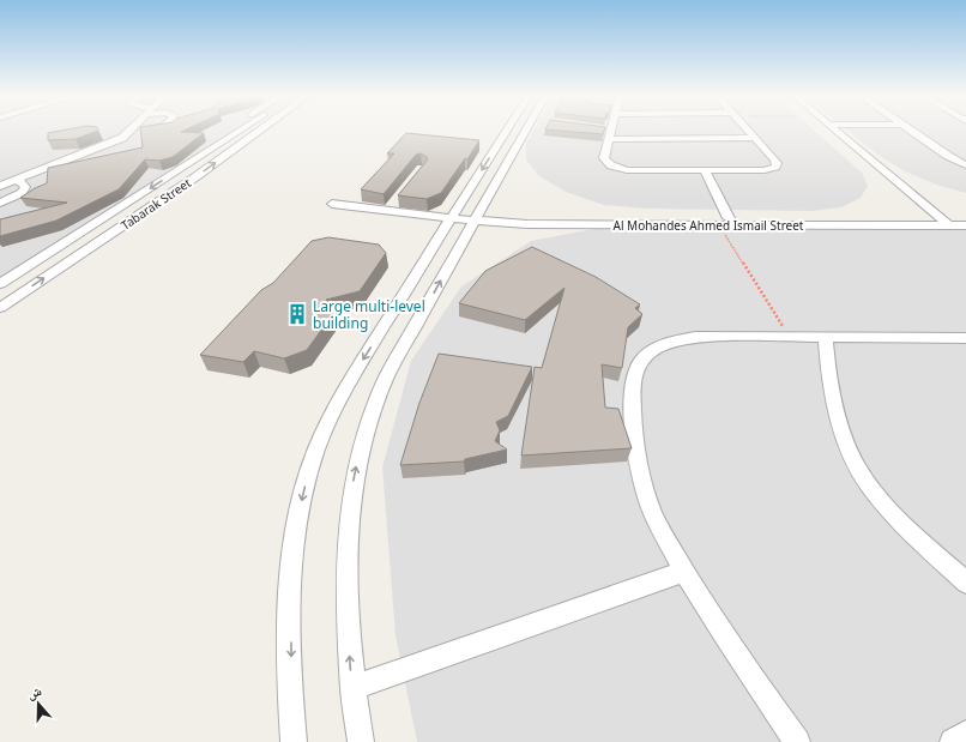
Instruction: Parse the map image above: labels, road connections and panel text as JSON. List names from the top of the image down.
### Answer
{
  "streets": {
    "street": ["Tabarak Street", "Al Mohandes Ahmed Ismail Street"]
  },
  "places": {
    "building": ["Large multi-level building"]
  },
  "north": "top"
}
